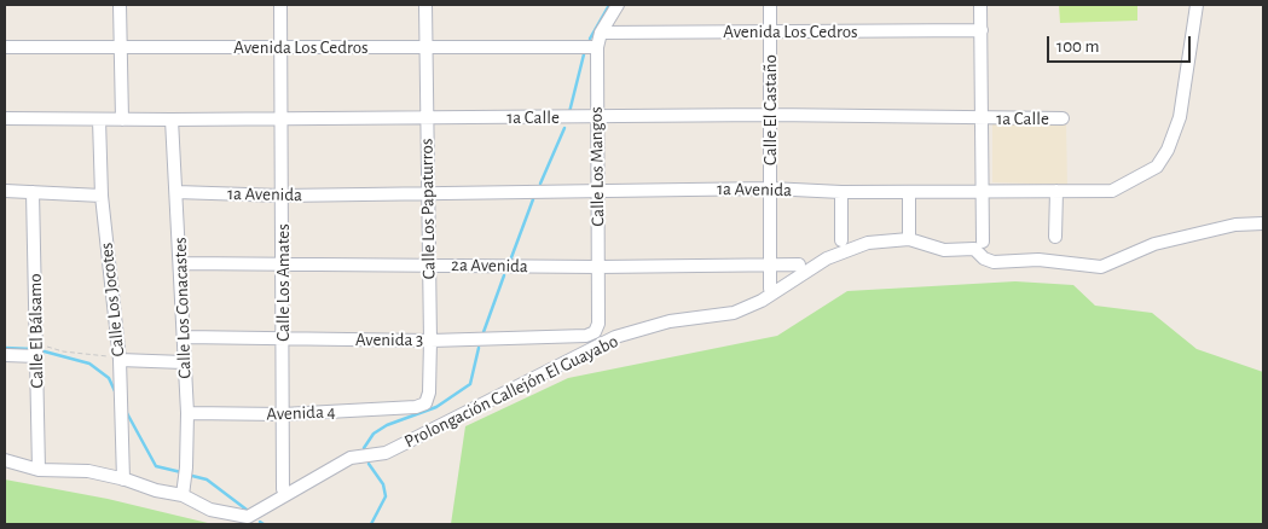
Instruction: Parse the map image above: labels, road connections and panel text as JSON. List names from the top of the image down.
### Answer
{
  "streets": {
    "street": [
      "Avenida Los Cedros",
      "Calle El Castaño",
      "1a Calle",
      "Calle Los Mangos",
      "1a Avenida",
      "Calle Los Papaturros",
      "2a Avenida",
      "Calle Los Amates",
      "Calle Los Jocotes",
      "Calle Los Conacastes",
      "Calle El Bálsamo",
      "Avenida 3",
      "Prolongación Callejón El Guayabo",
      "Avenida 4"
    ]
  },
  "crossings": [
    ["Avenida Los Cedros", "Calle El Castaño"],
    ["Avenida Los Cedros", "Calle Los Mangos"],
    ["Avenida Los Cedros", "Calle Los Papaturros"],
    ["Avenida Los Cedros", "Calle Los Amates"],
    ["Calle El Castaño", "1a Calle"],
    ["Calle El Castaño", "1a Avenida"],
    ["Calle El Castaño", "2a Avenida"],
    ["1a Calle", "Calle Los Mangos"],
    ["1a Calle", "Calle Los Papaturros"],
    ["1a Calle", "Calle Los Amates"],
    ["1a Calle", "Calle Los Jocotes"],
    ["1a Calle", "Calle Los Conacastes"],
    ["Calle Los Mangos", "1a Avenida"],
    ["Calle Los Mangos", "2a Avenida"],
    ["Calle Los Mangos", "Avenida 3"],
    ["1a Avenida", "Calle Los Papaturros"],
    ["1a Avenida", "Calle Los Amates"],
    ["1a Avenida", "Calle Los Conacastes"],
    ["Calle Los Papaturros", "2a Avenida"],
    ["Calle Los Papaturros", "Avenida 3"],
    ["Calle Los Papaturros", "Avenida 4"],
    ["2a Avenida", "Calle Los Amates"],
    ["2a Avenida", "Calle Los Conacastes"],
    ["Calle Los Amates", "Avenida 3"],
    ["Calle Los Amates", "Avenida 4"],
    ["Calle Los Jocotes", "Prolongación Callejón El Guayabo"],
    ["Calle Los Conacastes", "Avenida 3"],
    ["Calle Los Conacastes", "Prolongación Callejón El Guayabo"],
    ["Calle Los Conacastes", "Avenida 4"],
    ["Calle El Bálsamo", "Prolongación Callejón El Guayabo"]
  ],
  "scale_bar": "100 m"
}
